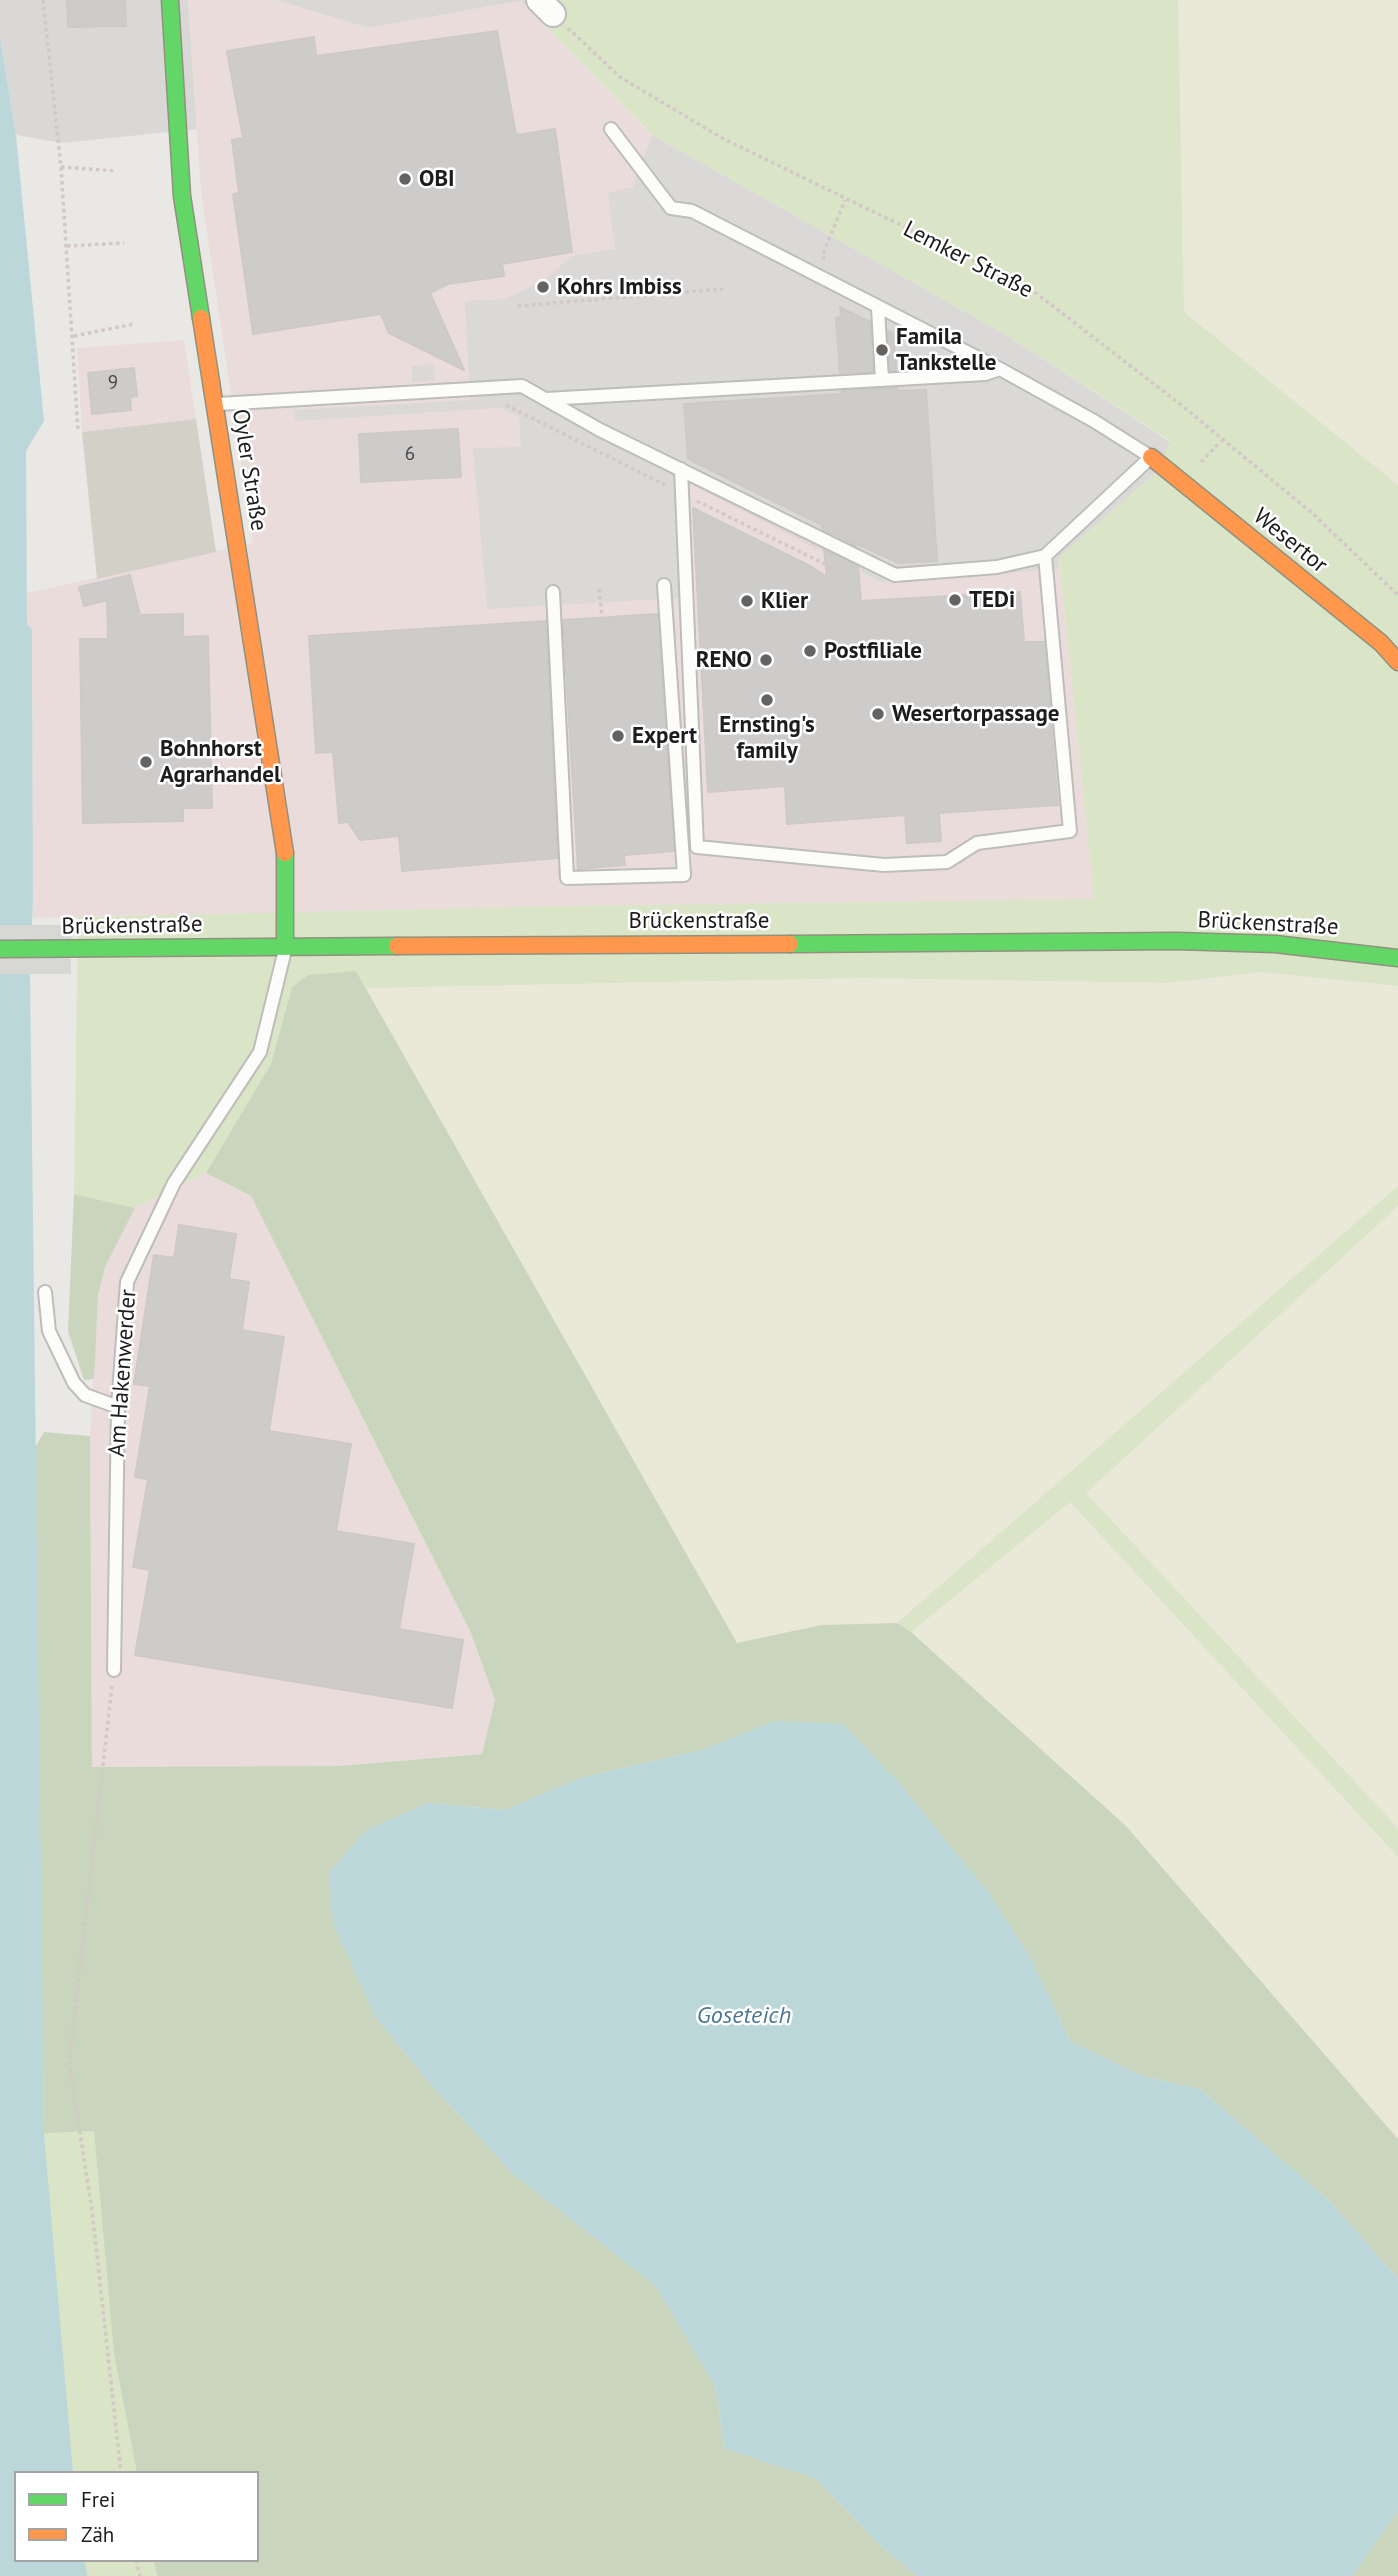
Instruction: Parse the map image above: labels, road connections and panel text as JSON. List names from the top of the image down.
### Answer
{
  "streets": {
    "street": ["Oyler Straße", "Wesertor", "Brückenstraße"],
    "lane": ["Am Hakenwerder"],
    "path": ["Lemker Straße"]
  },
  "crossings": [
    ["Oyler Straße", "Brückenstraße"],
    ["Oyler Straße", "Am Hakenwerder"],
    ["Brückenstraße", "Am Hakenwerder"]
  ],
  "water": ["Goseteich"],
  "places": [
    "OBI",
    "Kohrs Imbiss",
    "Famila Tankstelle",
    "TEDi",
    "Klier",
    "Postfiliale",
    "RENO",
    "Ernsting's family",
    "Wesertorpassage",
    "Expert",
    "Bohnhorst Agrarhandel"
  ],
  "house_numbers": ["9", "6"],
  "legend": ["Frei", "Zäh"]
}
